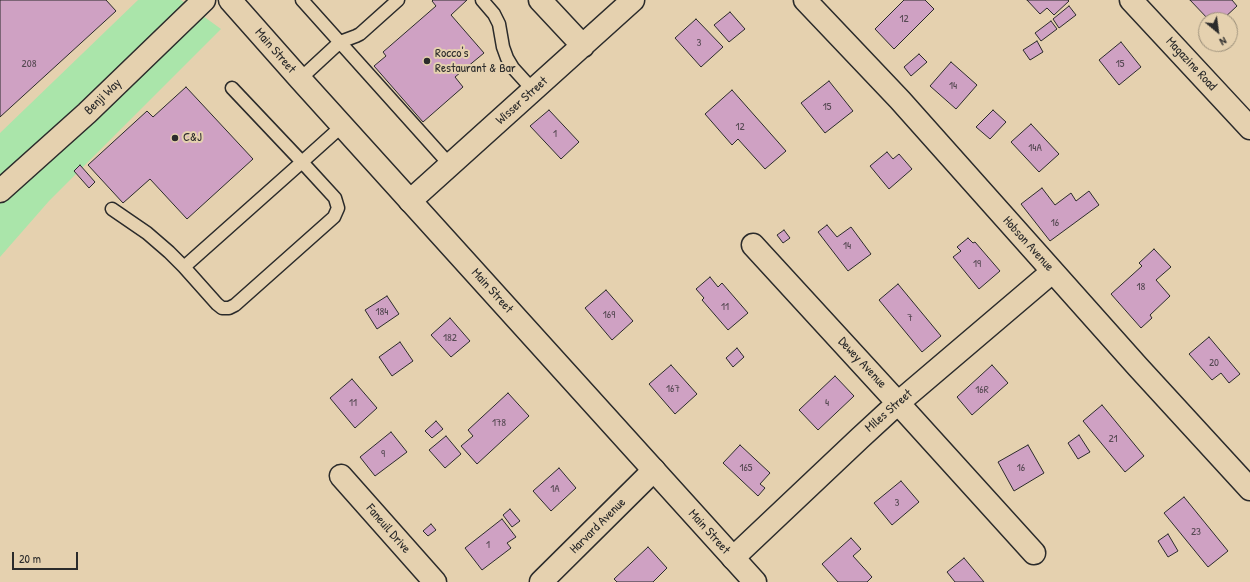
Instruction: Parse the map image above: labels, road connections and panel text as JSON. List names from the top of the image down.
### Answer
{
  "streets": {
    "street": [
      "Main Street",
      "Magazine Road",
      "Benji Way",
      "Wisser Street",
      "Hobson Avenue",
      "Dewey Avenue",
      "Miles Street",
      "Harvard Avenue",
      "Faneuil Drive"
    ]
  },
  "crossings": [
    ["Main Street", "Wisser Street"],
    ["Main Street", "Miles Street"],
    ["Main Street", "Harvard Avenue"],
    ["Hobson Avenue", "Miles Street"],
    ["Dewey Avenue", "Miles Street"]
  ],
  "places": ["Rocco's Restaurant & Bar", "C&J"],
  "house_numbers": [
    "12",
    "3",
    "208",
    "15",
    "14",
    "15",
    "12",
    "1",
    "14A",
    "16",
    "14",
    "19",
    "18",
    "11",
    "184",
    "169",
    "7",
    "182",
    "20",
    "167",
    "16R",
    "11",
    "4",
    "178",
    "21",
    "9",
    "165",
    "16",
    "1A",
    "3",
    "23",
    "1"
  ],
  "scale_bar": "20 m",
  "north": "bottom right"
}
